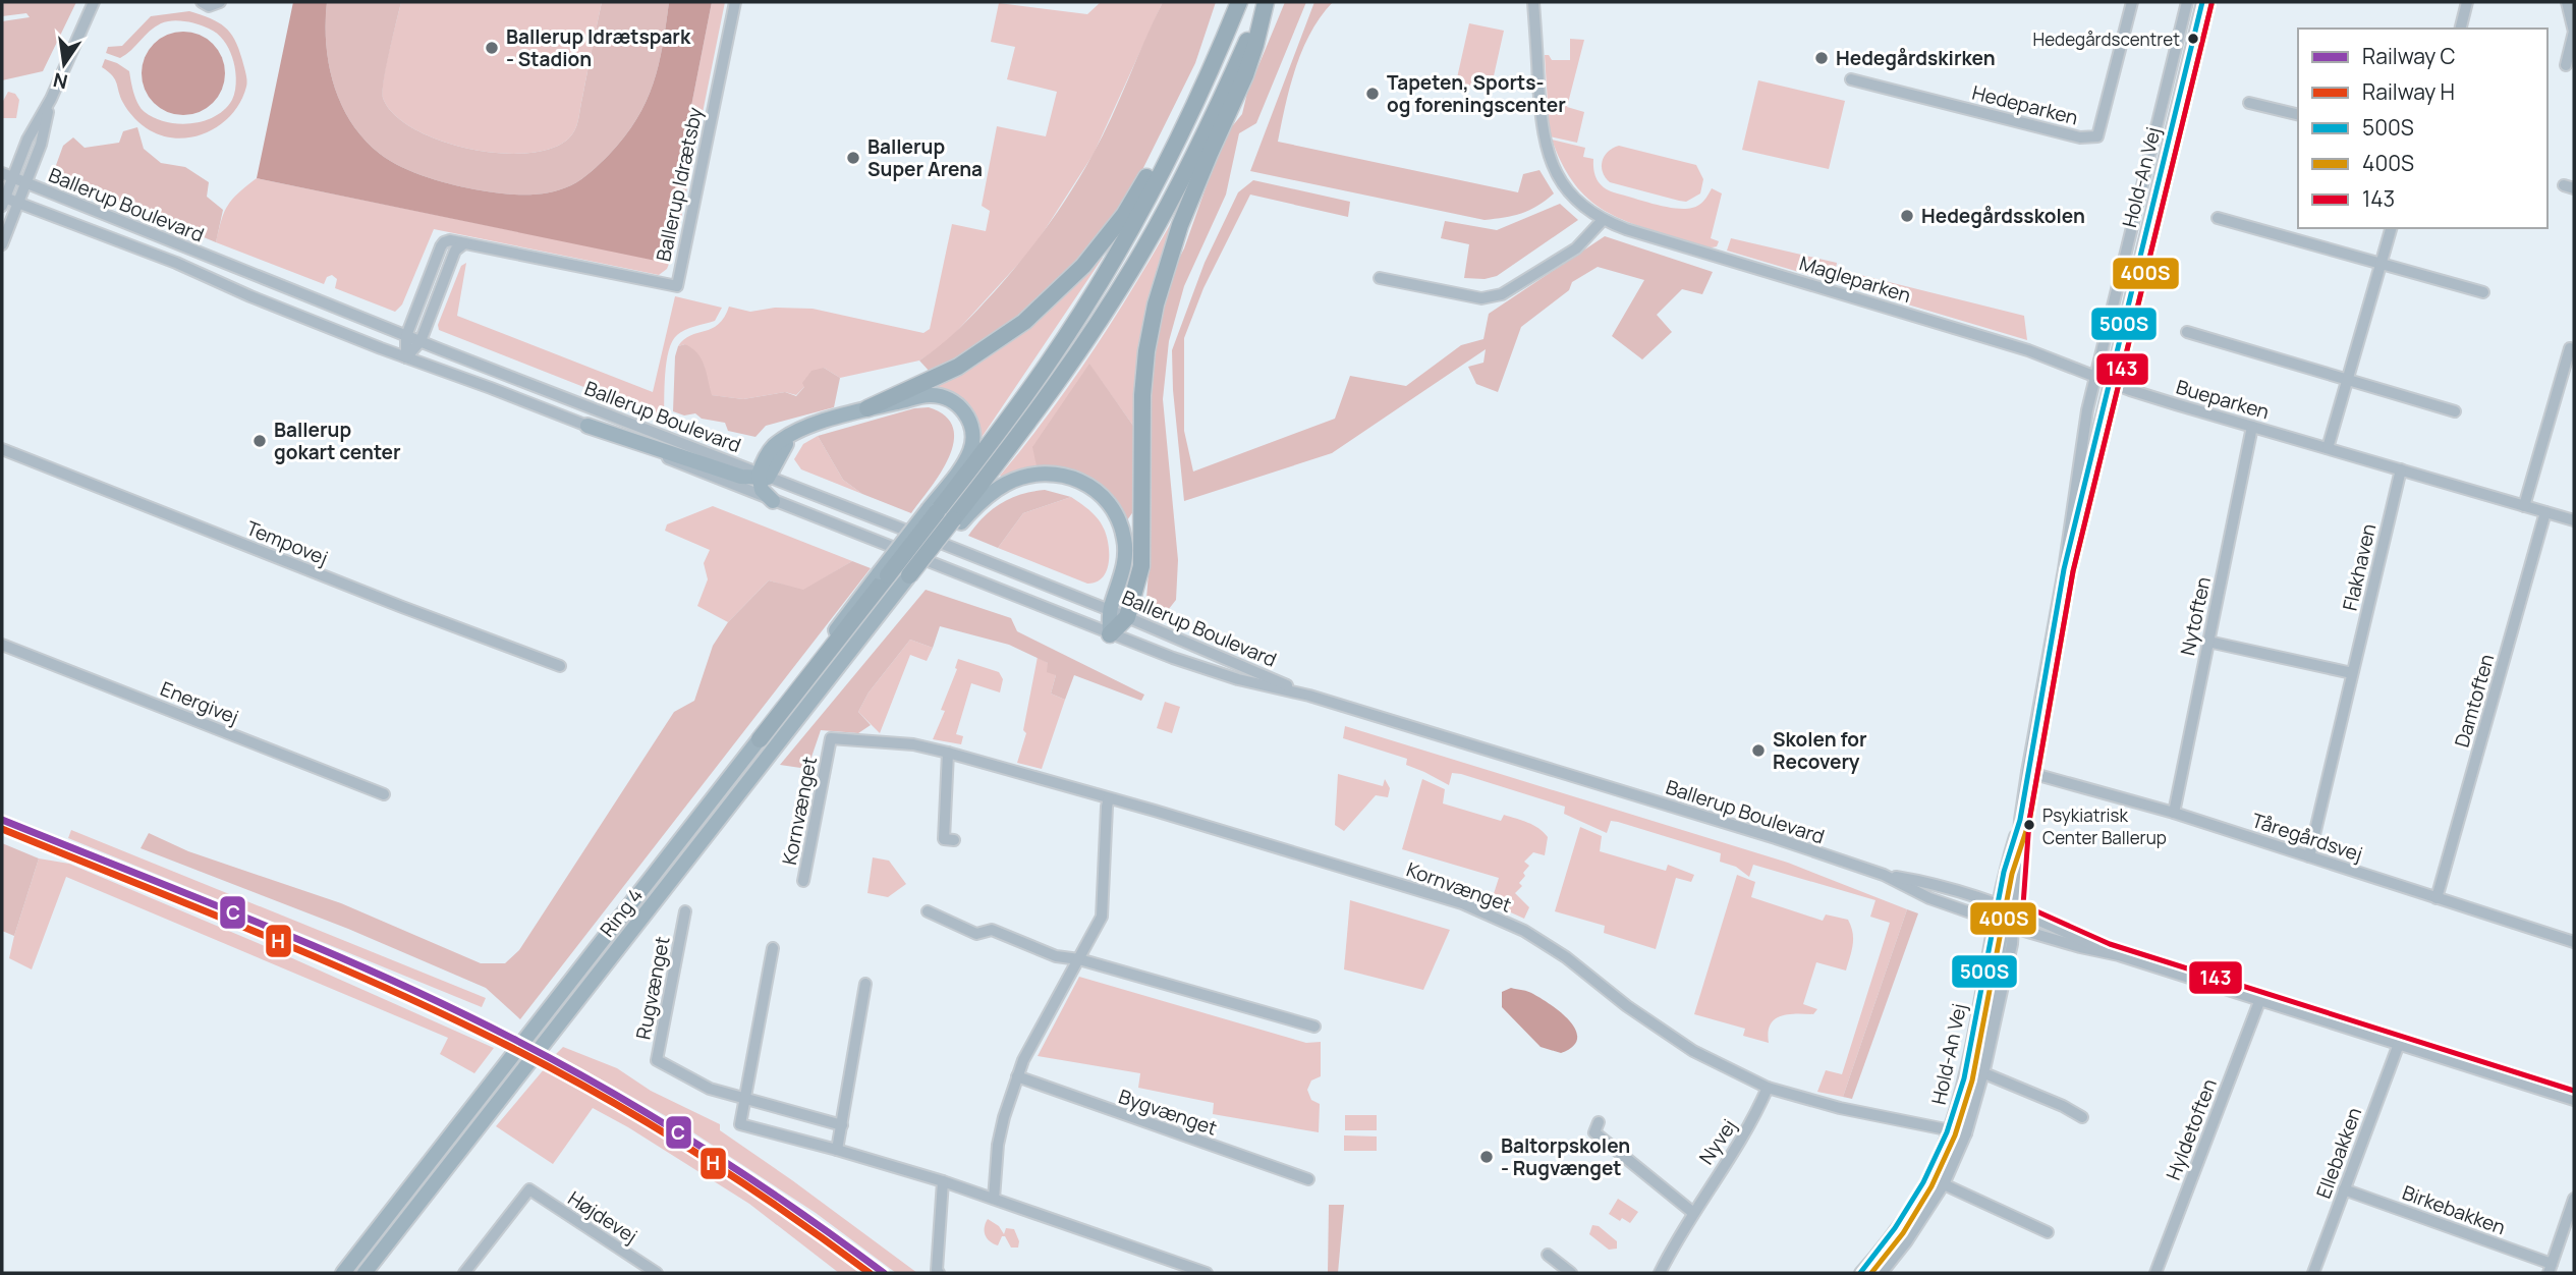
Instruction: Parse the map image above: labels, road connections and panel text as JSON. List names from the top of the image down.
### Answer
{
  "streets": {
    "main road": ["Ring 4"],
    "street": [
      "Hedeparken",
      "Hold-An Vej",
      "Ballerup Idrætsby",
      "Ballerup Boulevard",
      "Magleparken",
      "Bueparken",
      "Tempovej",
      "Flakhaven",
      "Nytoften",
      "Damtoften",
      "Energivej",
      "Kornvænget",
      "Tåregårdsvej",
      "Rugvænget",
      "Bygvænget",
      "Hyldetoften",
      "Nyvej",
      "Ellebakken",
      "Birkebakken",
      "Højdevej"
    ]
  },
  "crossings": [
    ["Hold-An Vej", "Ballerup Boulevard"],
    ["Hold-An Vej", "Magleparken"],
    ["Hold-An Vej", "Bueparken"],
    ["Hold-An Vej", "Kornvænget"],
    ["Hold-An Vej", "Tåregårdsvej"],
    ["Magleparken", "Bueparken"],
    ["Bueparken", "Flakhaven"],
    ["Bueparken", "Nytoften"],
    ["Bueparken", "Damtoften"],
    ["Flakhaven", "Tåregårdsvej"],
    ["Nytoften", "Tåregårdsvej"],
    ["Damtoften", "Tåregårdsvej"],
    ["Kornvænget", "Nyvej"],
    ["Ellebakken", "Birkebakken"]
  ],
  "places": [
    "Hedegårdscentret",
    "Ballerup Idrætspark - Stadion",
    "Hedegårdskirken",
    "Tapeten, Sports- og foreningscenter",
    "Ballerup Super Arena",
    "Hedegårdsskolen",
    "Ballerup gokart center",
    "Skolen for Recovery",
    "Psykiatrisk Center Ballerup",
    "Baltorpskolen - Rugvænget"
  ],
  "lines": [
    "transit line 500S",
    "transit line 400S",
    "transit line 143",
    "rail line C",
    "rail line H"
  ],
  "legend": [
    "Railway C",
    "Railway H",
    "500S",
    "400S",
    "143"
  ],
  "north": "bottom"
}
